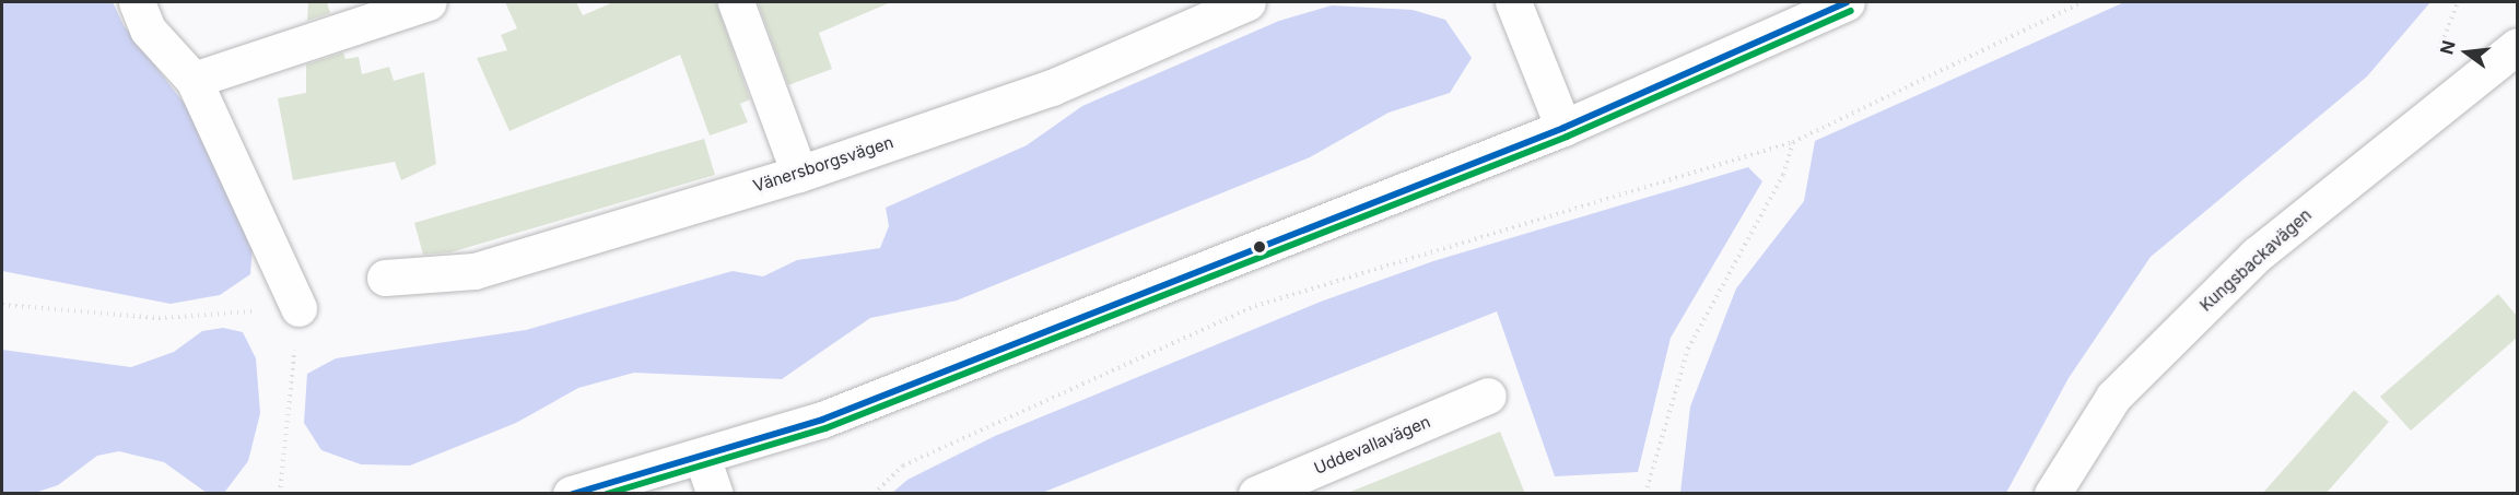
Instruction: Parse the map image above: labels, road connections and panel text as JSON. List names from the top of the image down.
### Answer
{
  "streets": {
    "street": ["Vänersborgsvägen", "Kungsbackavägen", "Uddevallavägen"]
  },
  "north": "left"
}
